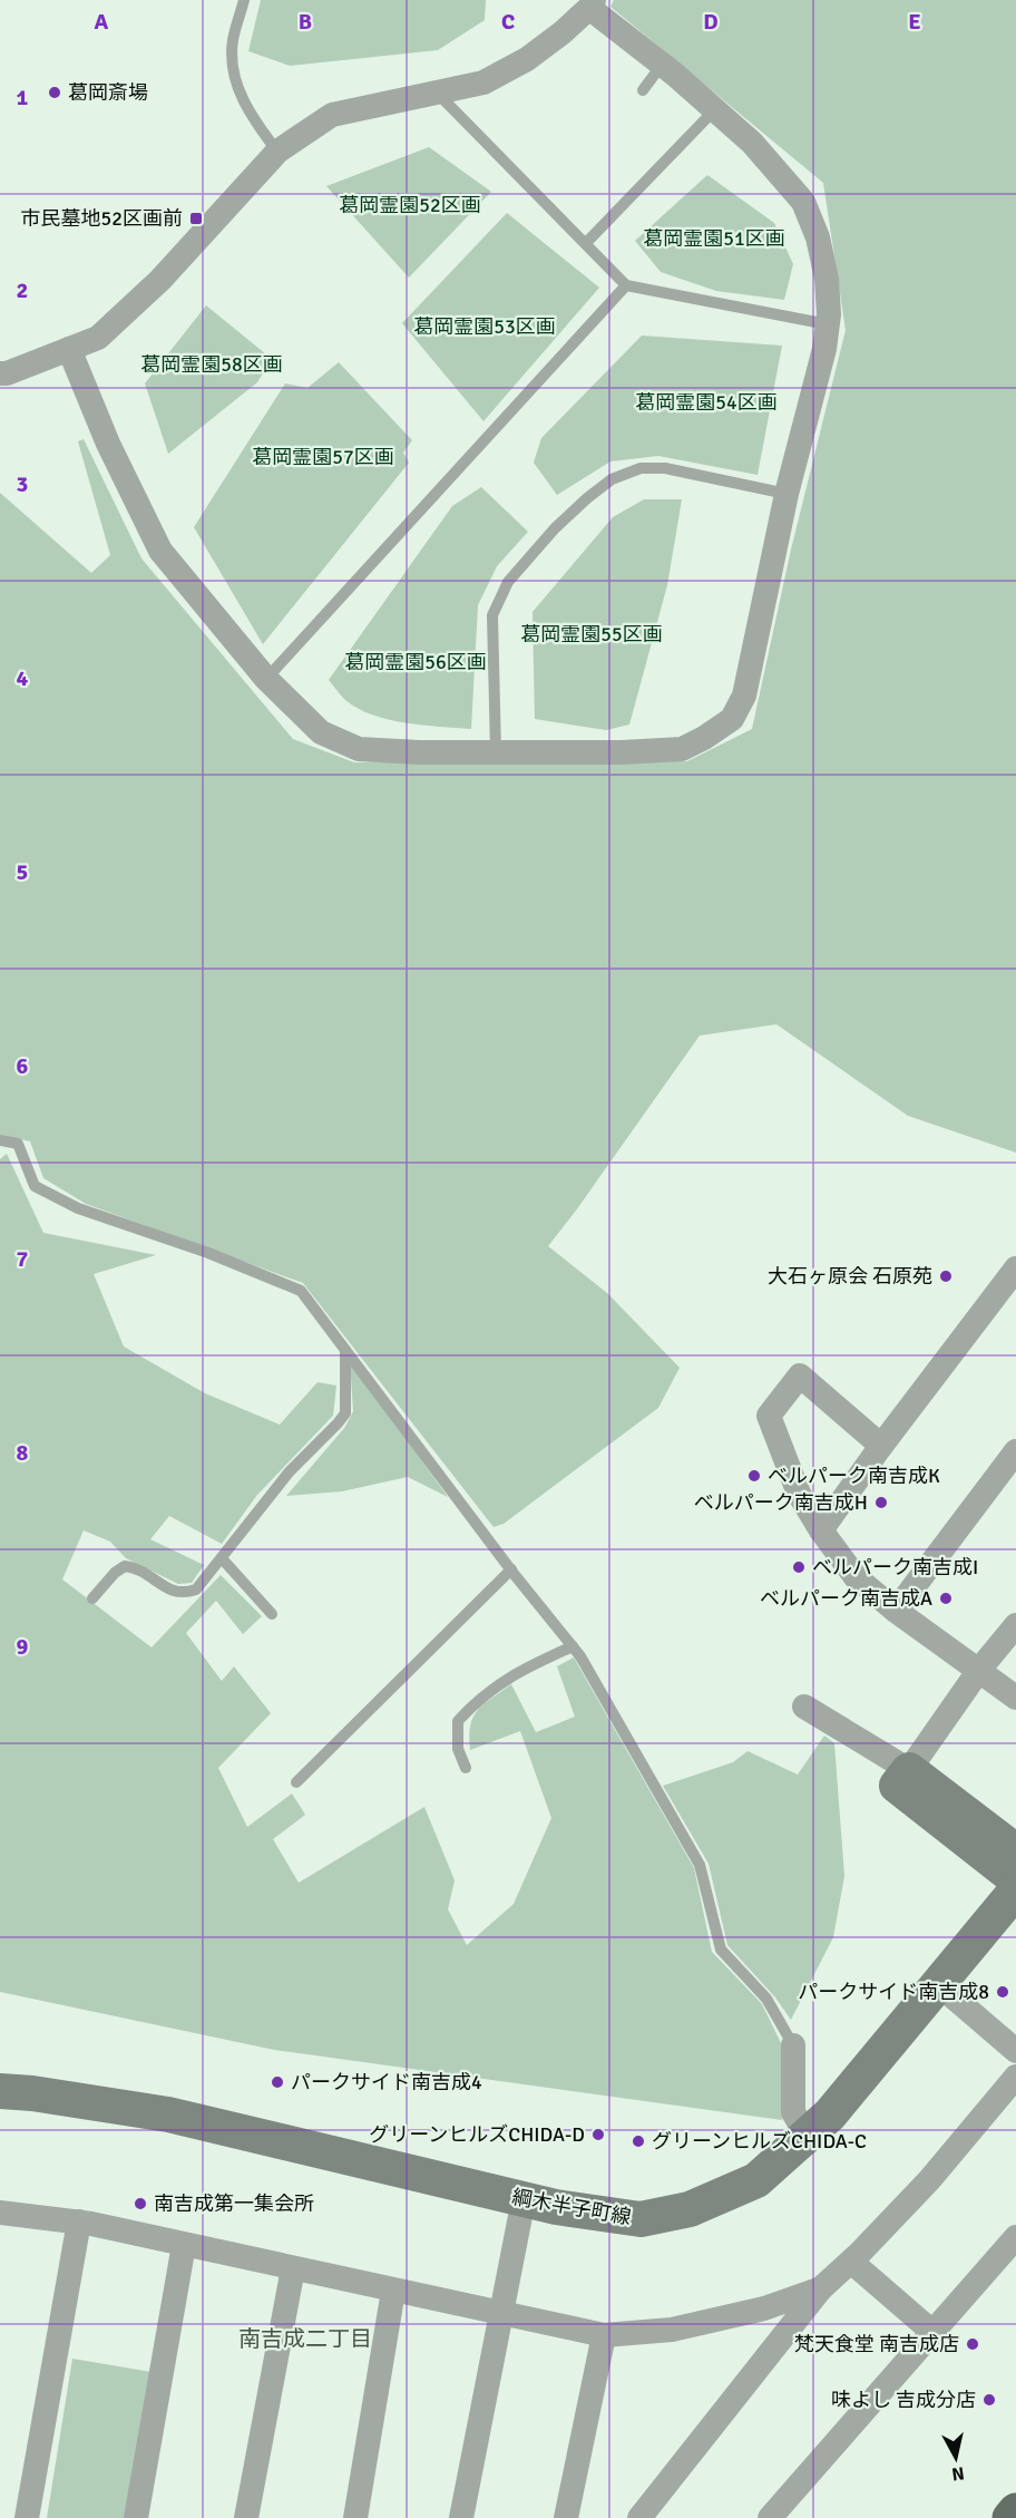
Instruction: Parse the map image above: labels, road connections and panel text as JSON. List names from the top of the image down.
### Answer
{
  "streets": {
    "street": ["綱木半子町線"]
  },
  "districts": ["南吉成二丁目"],
  "parks": [
    "葛岡霊園52区画",
    "葛岡霊園51区画",
    "葛岡霊園53区画",
    "葛岡霊園58区画",
    "葛岡霊園54区画",
    "葛岡霊園57区画",
    "葛岡霊園55区画",
    "葛岡霊園56区画"
  ],
  "places": {
    "other": [
      "葛岡斎場",
      "大石ヶ原会 石原苑",
      "ベルパーク南吉成K",
      "ベルパーク南吉成H",
      "ベルパーク南吉成I",
      "ベルパーク南吉成A",
      "パークサイド南吉成8",
      "パークサイド南吉成4",
      "グリーンヒルズCHIDA-D",
      "グリーンヒルズCHIDA-C",
      "南吉成第一集会所",
      "梵天食堂 南吉成店",
      "味よし 吉成分店"
    ],
    "transit": ["市民墓地52区画前"]
  },
  "north": "bottom",
  "grid": {
    "columns": [
      "A",
      "B",
      "C",
      "D",
      "E"
    ],
    "rows": [
      "1",
      "2",
      "3",
      "4",
      "5",
      "6",
      "7",
      "8",
      "9"
    ]
  }
}
